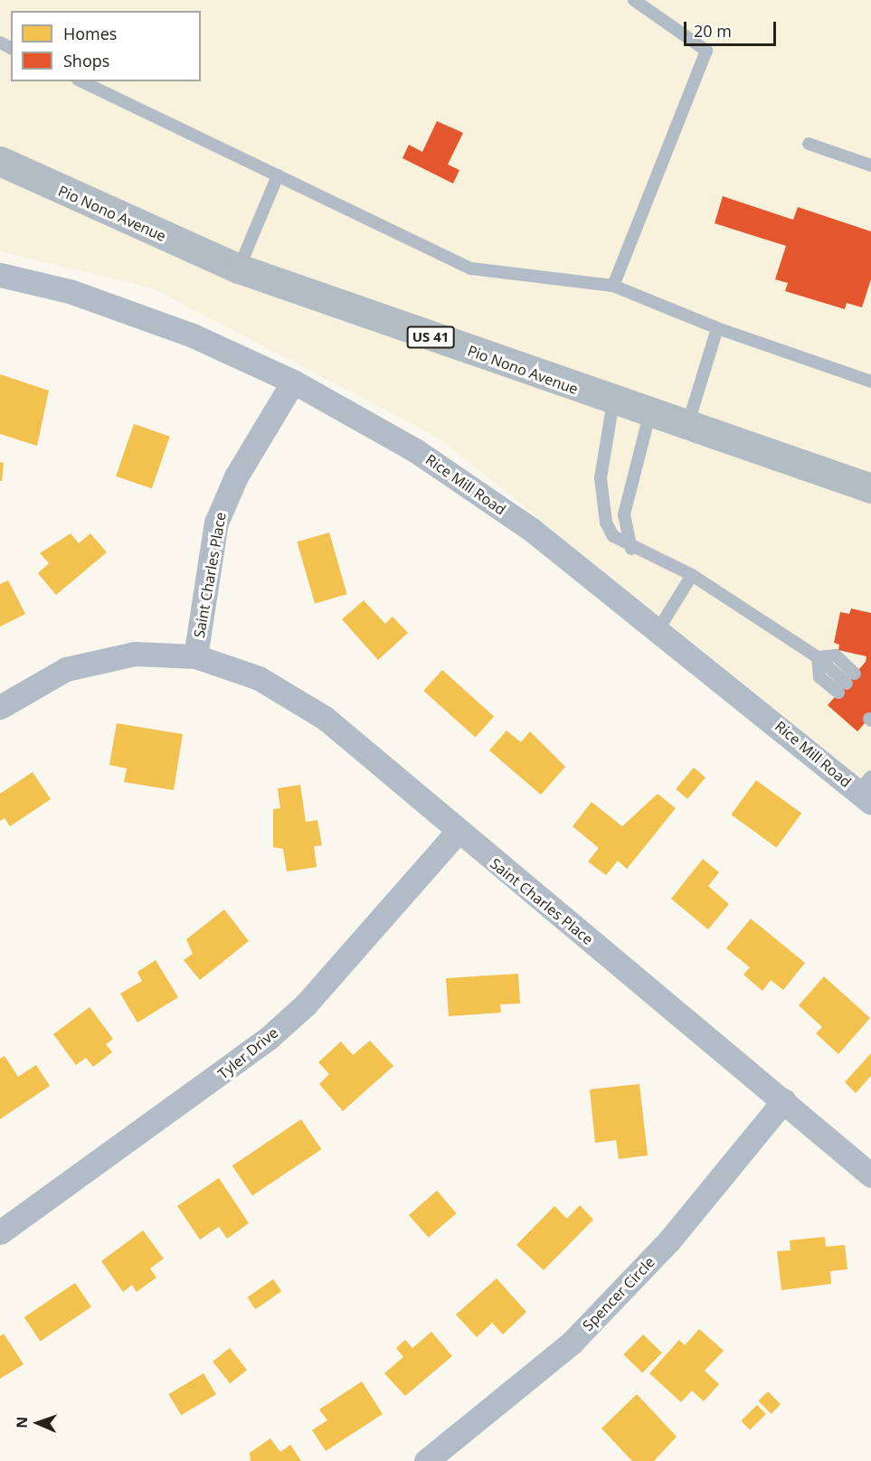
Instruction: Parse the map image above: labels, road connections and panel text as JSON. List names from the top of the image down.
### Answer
{
  "streets": {
    "main road": ["Pio Nono Avenue", "US 41"],
    "street": [
      "Rice Mill Road",
      "Saint Charles Place",
      "Tyler Drive",
      "Spencer Circle"
    ]
  },
  "crossings": [
    ["Rice Mill Road", "Saint Charles Place"],
    ["Saint Charles Place", "Tyler Drive"],
    ["Saint Charles Place", "Spencer Circle"]
  ],
  "legend": ["Homes", "Shops"],
  "scale_bar": "20 m",
  "north": "left"
}
